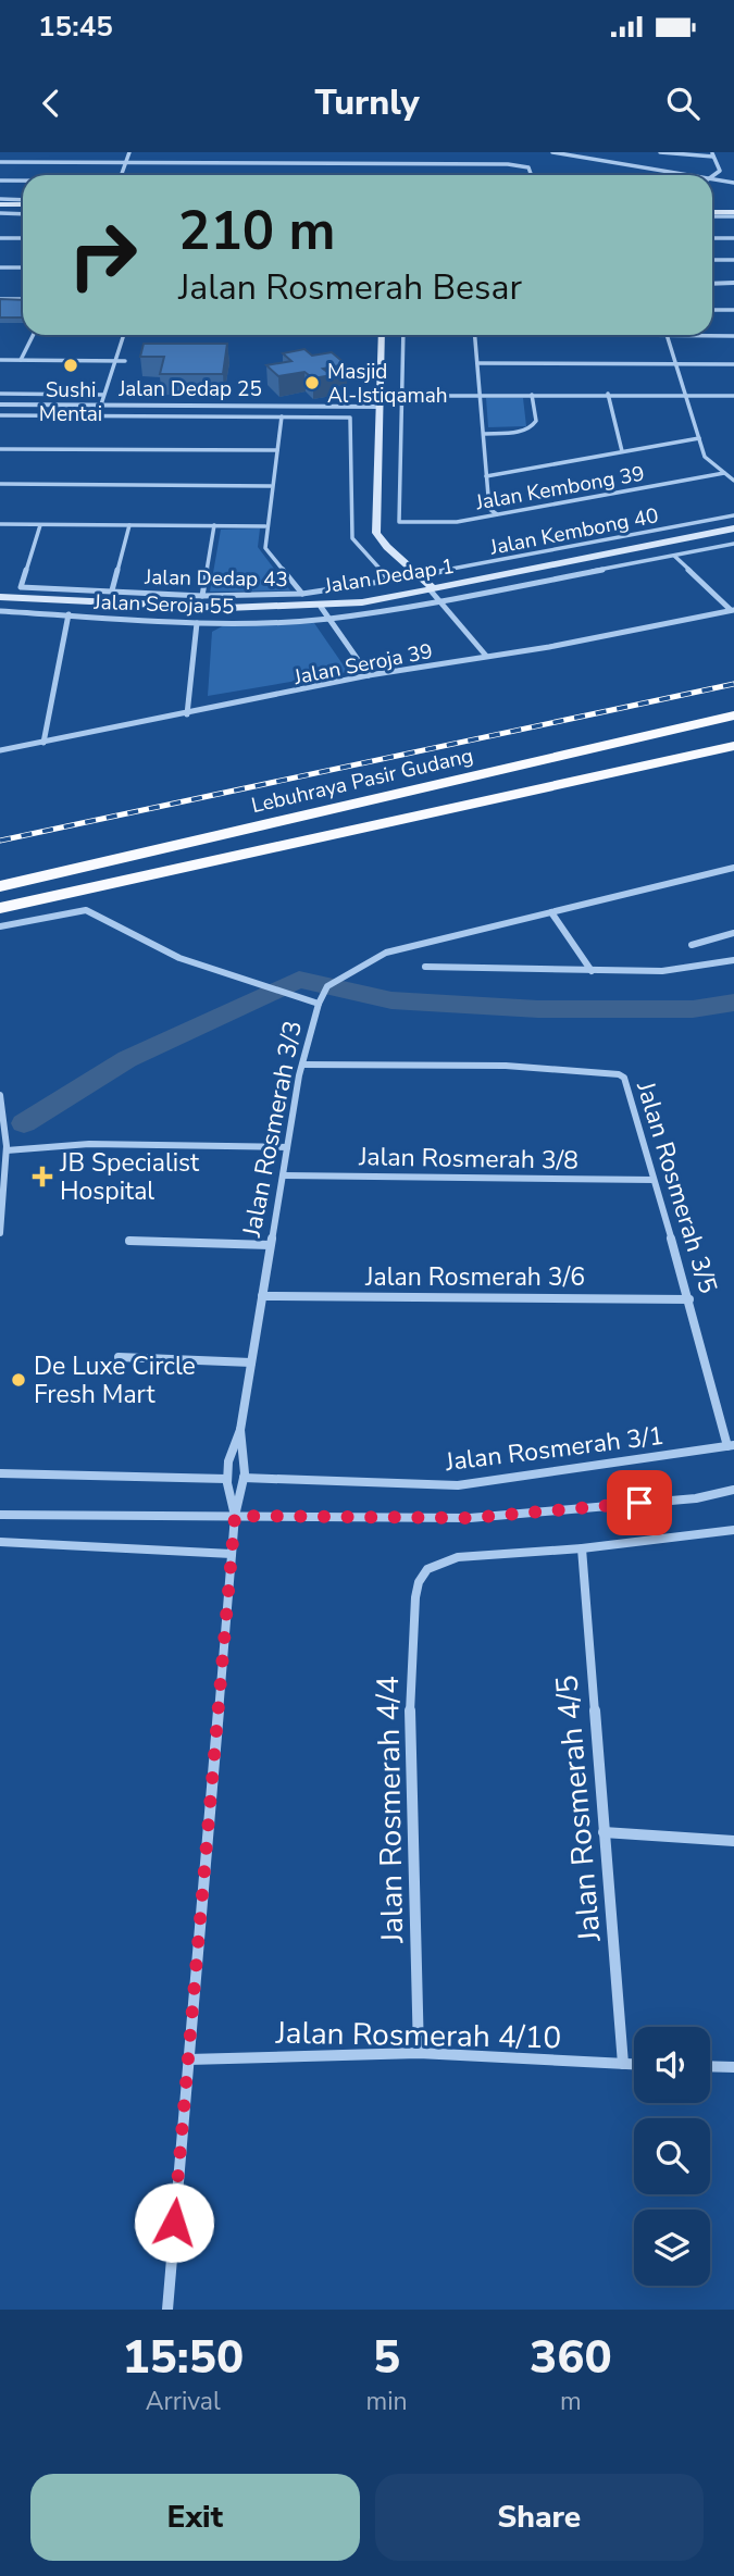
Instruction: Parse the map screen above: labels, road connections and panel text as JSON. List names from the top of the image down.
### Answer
{
  "streets": {
    "highway": ["Lebuhraya Pasir Gudang"],
    "main road": ["Jalan Dedap 1"],
    "street": [
      "Jalan Dedap 25",
      "Jalan Kembong 39",
      "Jalan Kembong 40",
      "Jalan Dedap 43",
      "Jalan Seroja 55",
      "Jalan Seroja 39",
      "Jalan Rosmerah 3/3",
      "Jalan Rosmerah 3/8",
      "Jalan Rosmerah 3/5",
      "Jalan Rosmerah 3/6",
      "Jalan Rosmerah 3/1",
      "Jalan Rosmerah 4/5",
      "Jalan Rosmerah 4/4",
      "Jalan Rosmerah 4/10"
    ]
  },
  "crossings": [
    ["Jalan Kembong 40", "Jalan Dedap 43"],
    ["Jalan Rosmerah 3/3", "Jalan Rosmerah 3/8"],
    ["Jalan Rosmerah 3/3", "Jalan Rosmerah 3/5"],
    ["Jalan Rosmerah 3/3", "Jalan Rosmerah 3/6"],
    ["Jalan Rosmerah 3/3", "Jalan Rosmerah 3/1"],
    ["Jalan Rosmerah 3/8", "Jalan Rosmerah 3/5"],
    ["Jalan Rosmerah 3/5", "Jalan Rosmerah 3/6"],
    ["Jalan Rosmerah 3/5", "Jalan Rosmerah 3/1"],
    ["Jalan Rosmerah 4/5", "Jalan Rosmerah 4/4"],
    ["Jalan Rosmerah 4/5", "Jalan Rosmerah 4/10"],
    ["Jalan Rosmerah 4/4", "Jalan Rosmerah 4/10"]
  ],
  "places": {
    "other": ["Sushi Mentai", "Masjid Al-Istiqamah", "De Luxe Circle Fresh Mart"],
    "health": ["JB Specialist Hospital"]
  },
  "page": {
    "status": "15:45",
    "header": "Turnly",
    "turn": ["210 m", "Jalan Rosmerah Besar"],
    "eta": [
      "15:50",
      "Arrival",
      "5",
      "min",
      "360",
      "m"
    ],
    "buttons": ["Exit", "Share"]
  }
}
